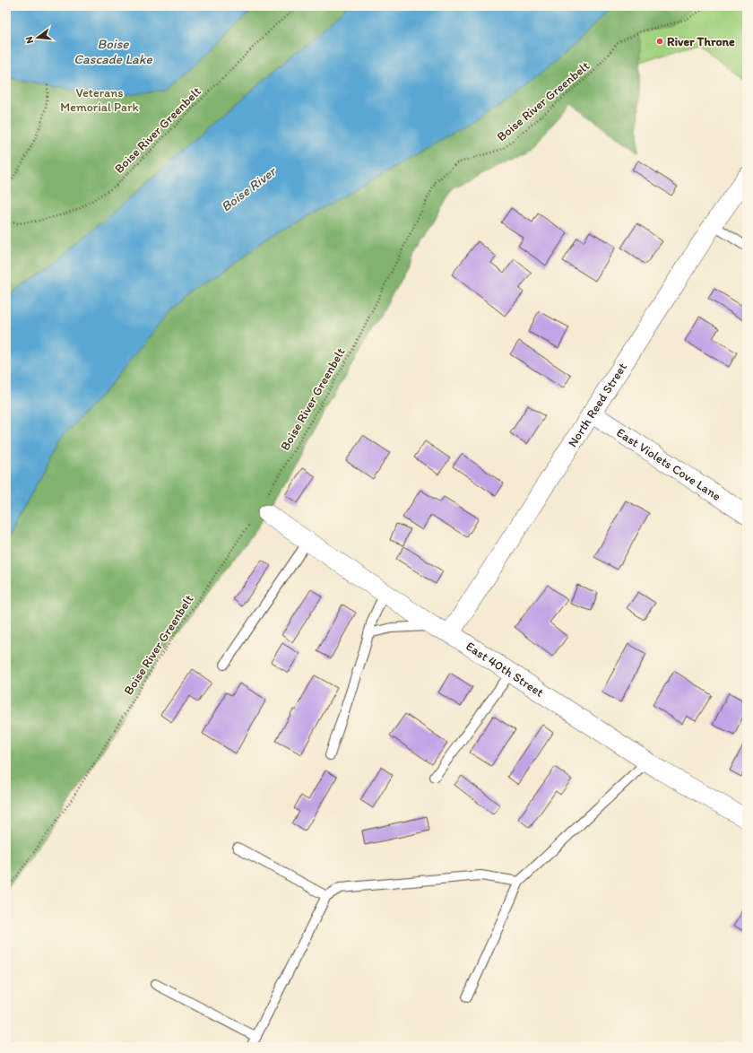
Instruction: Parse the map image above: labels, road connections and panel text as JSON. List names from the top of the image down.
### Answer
{
  "streets": {
    "street": ["North Reed Street", "East Violets Cove Lane", "East 40th Street"],
    "path": ["Boise River Greenbelt"]
  },
  "crossings": [
    ["Boise River Greenbelt", "East 40th Street"],
    ["North Reed Street", "East Violets Cove Lane"],
    ["North Reed Street", "East 40th Street"]
  ],
  "water": ["Boise Cascade Lake", "Boise River"],
  "parks": ["Veterans Memorial Park"],
  "places": ["River Throne"],
  "north": "left"
}
